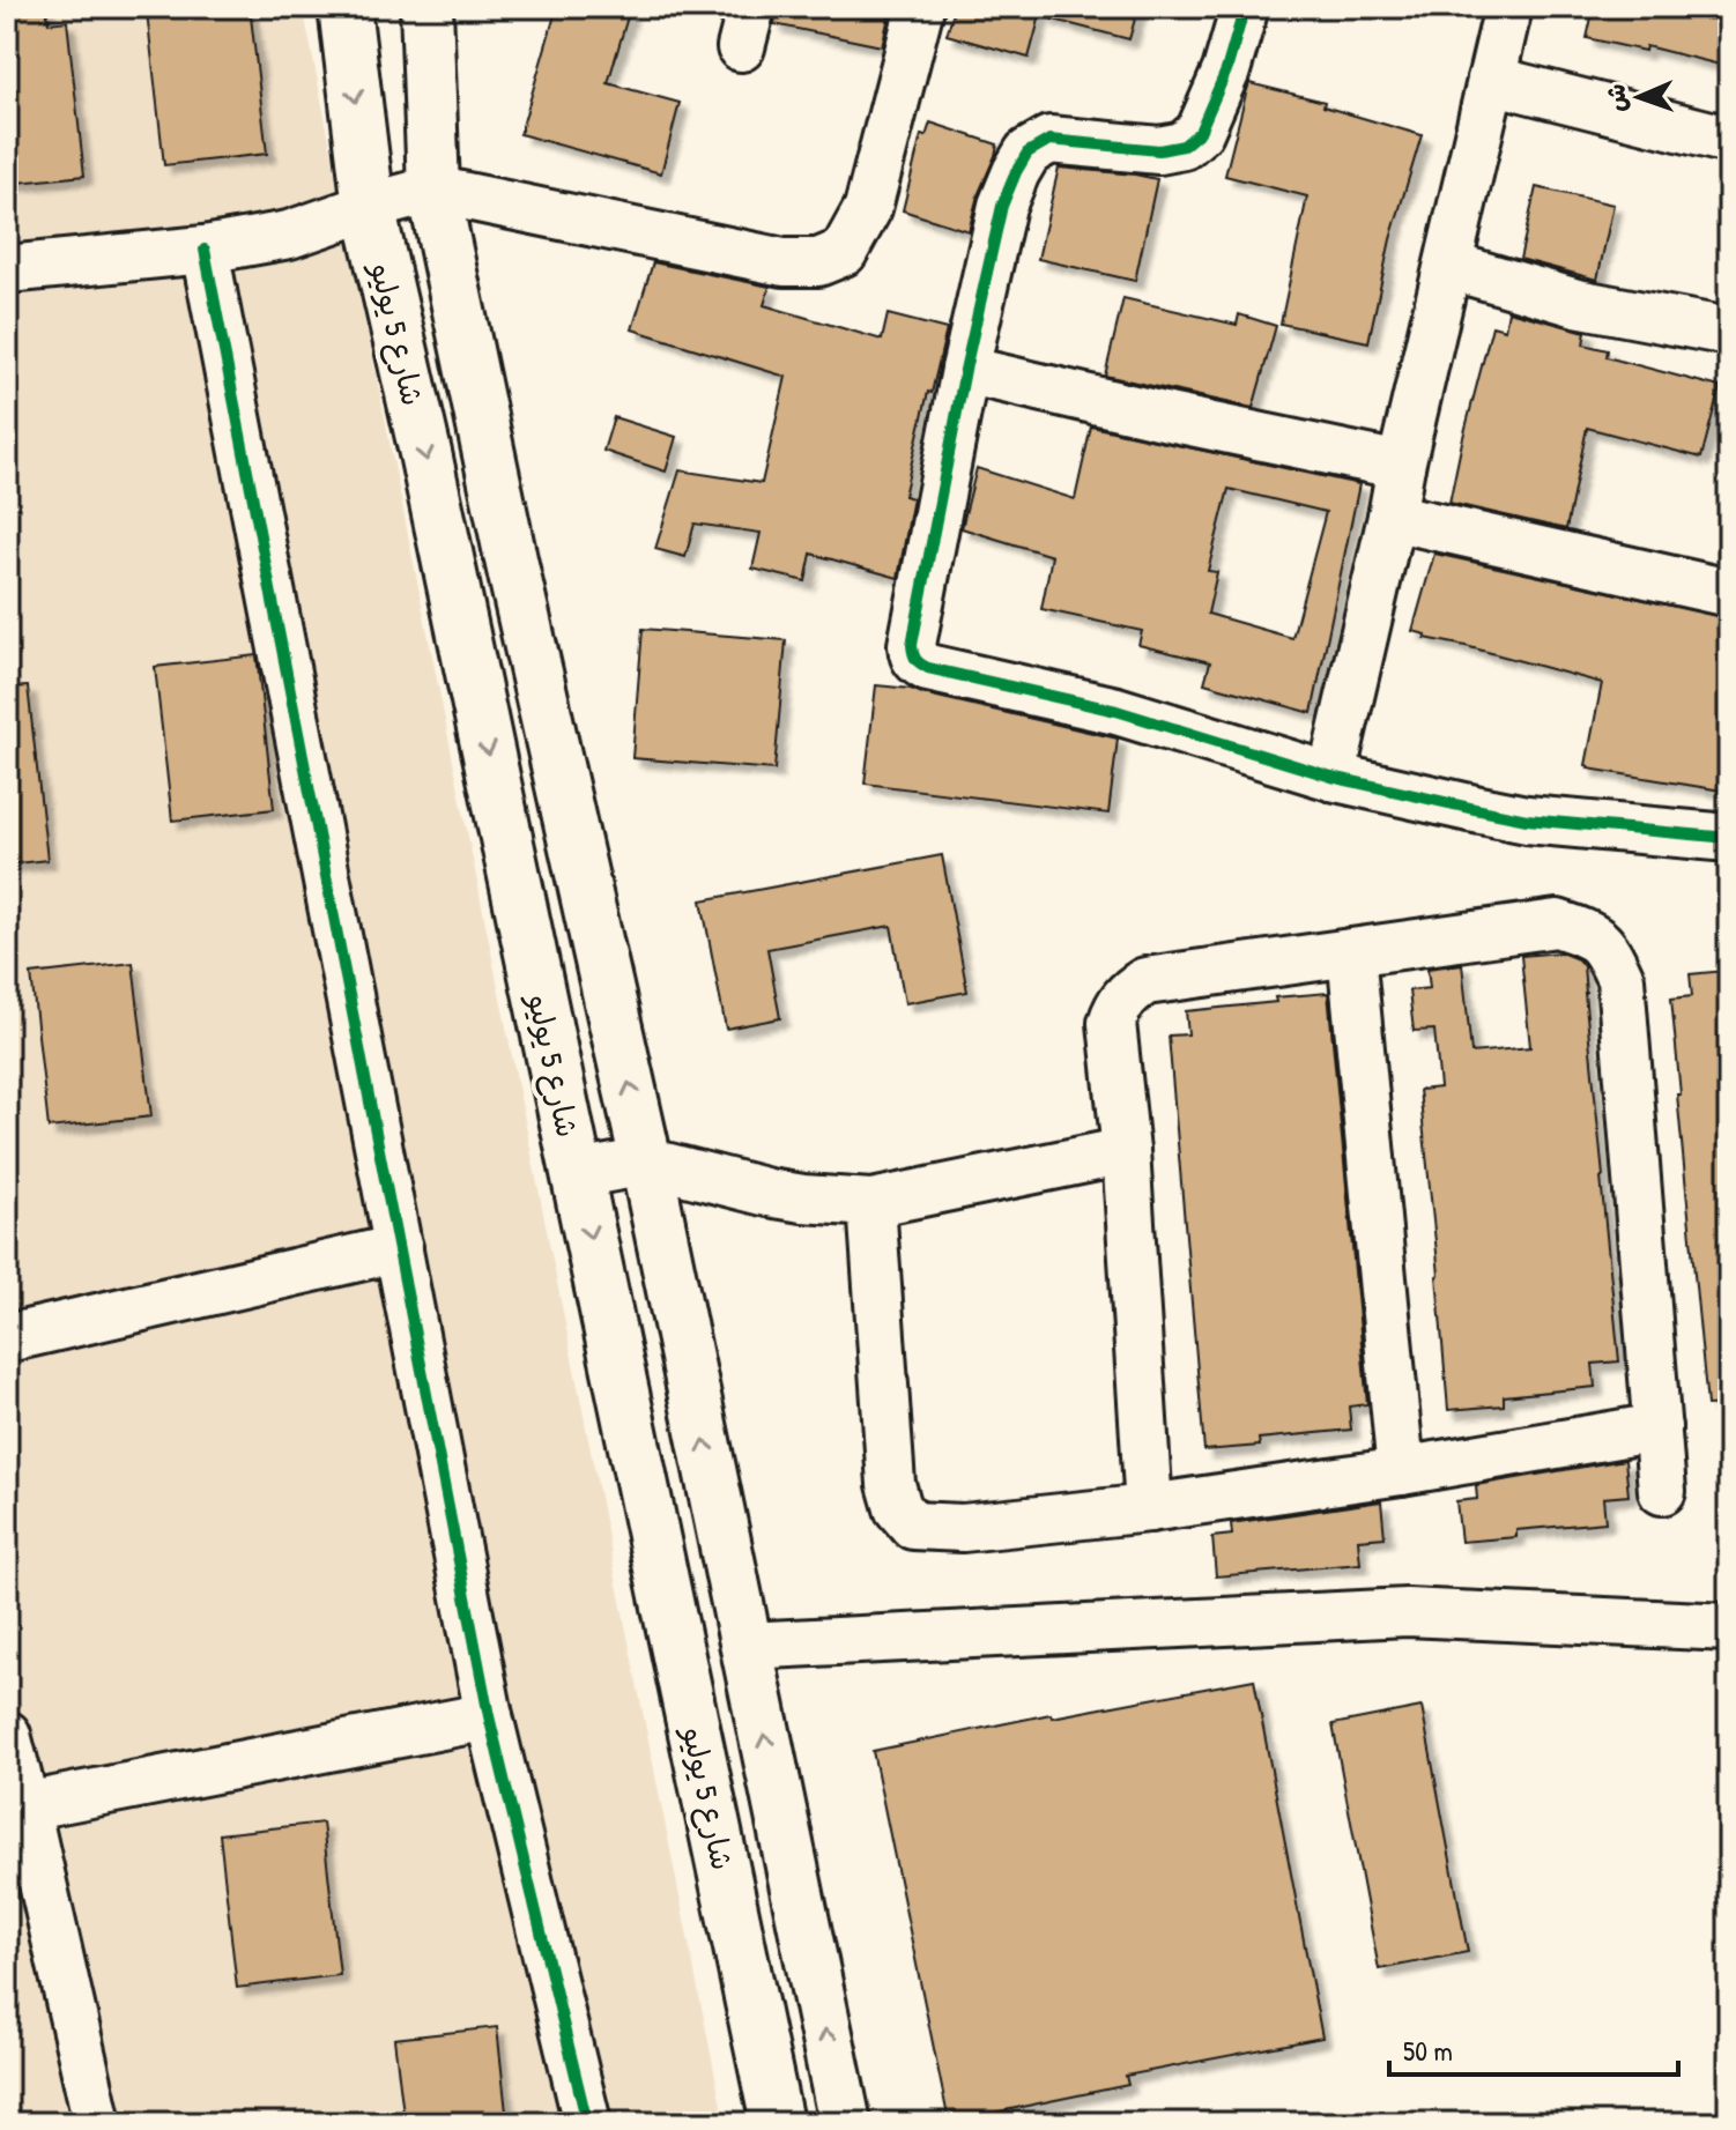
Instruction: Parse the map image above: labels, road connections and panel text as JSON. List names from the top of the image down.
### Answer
{
  "streets": {
    "main road": ["شارع 5 يوليو"]
  },
  "scale_bar": "50 m",
  "north": "left"
}
